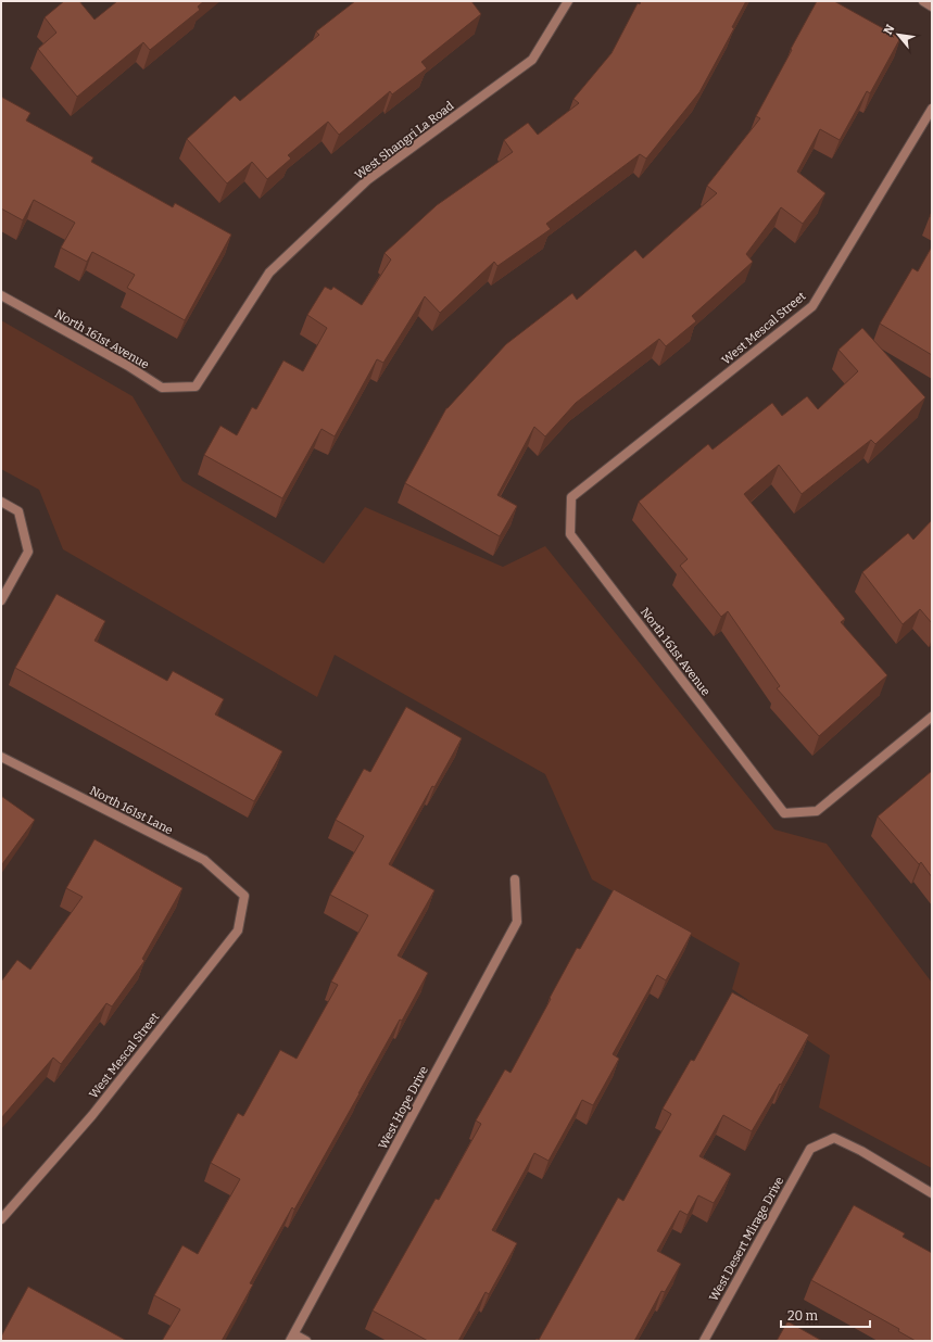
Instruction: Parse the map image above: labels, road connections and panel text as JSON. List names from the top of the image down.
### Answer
{
  "streets": {
    "street": [
      "West Shangri La Road",
      "West Mescal Street",
      "North 161st Avenue",
      "North 161st Lane",
      "West Hope Drive",
      "West Desert Mirage Drive"
    ]
  },
  "crossings": [
    ["West Shangri La Road", "North 161st Avenue"],
    ["West Mescal Street", "North 161st Avenue"],
    ["West Mescal Street", "North 161st Lane"]
  ],
  "scale_bar": "20 m",
  "north": "top left"
}
